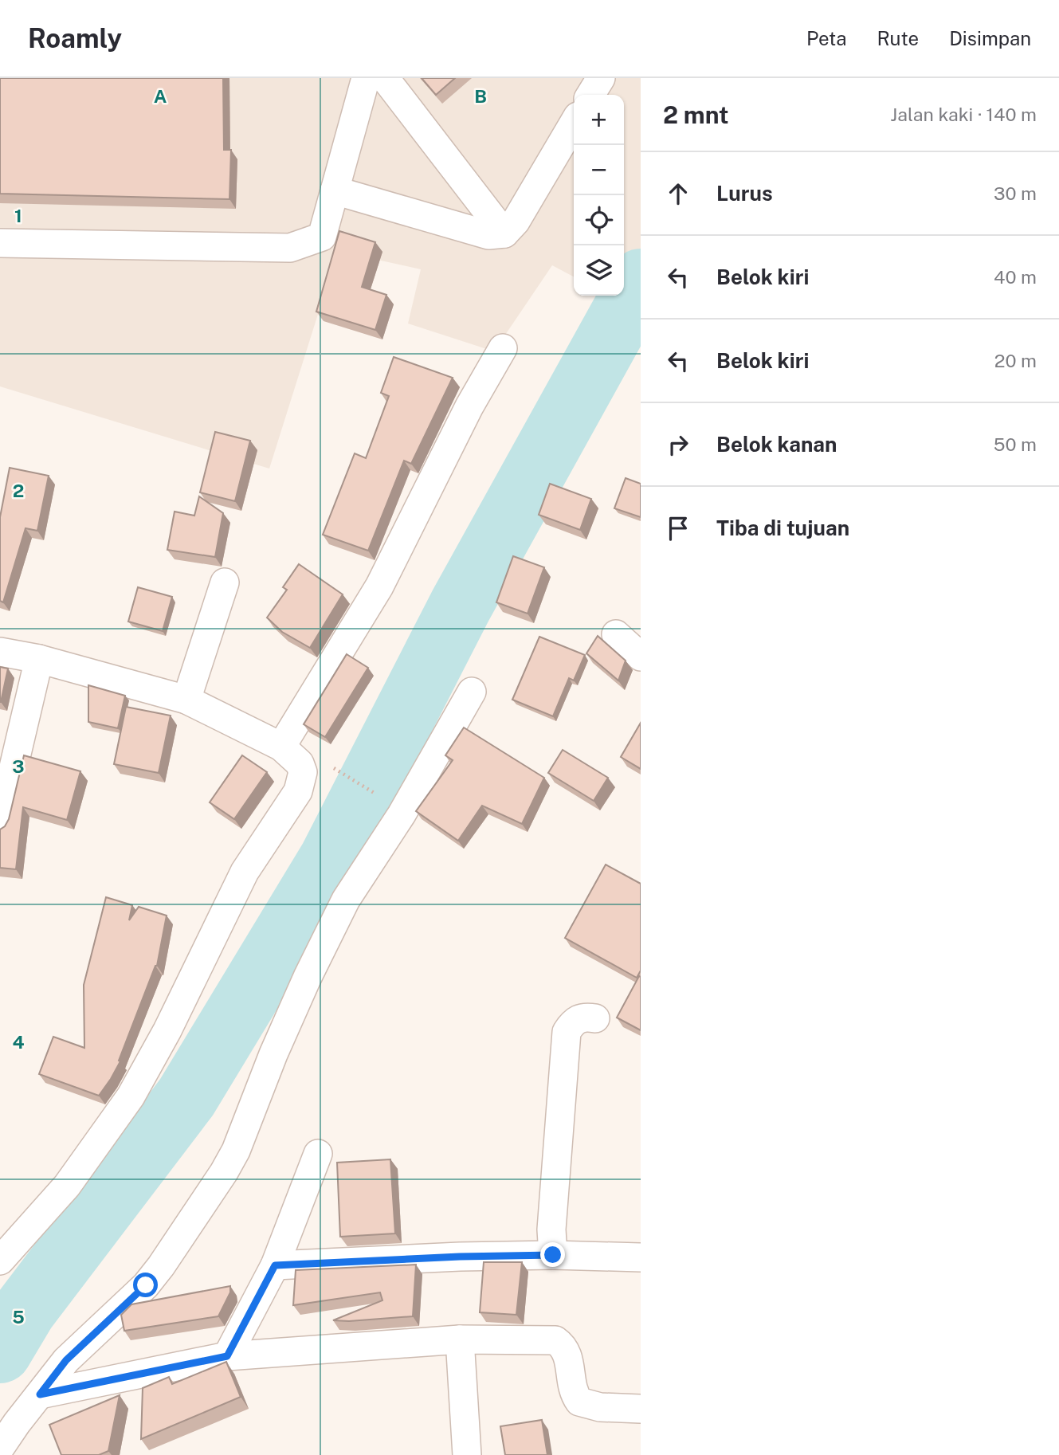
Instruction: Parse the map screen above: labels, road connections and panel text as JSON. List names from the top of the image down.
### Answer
{
  "page": {
    "header": "Roamly",
    "nav": ["Peta", "Rute", "Disimpan"],
    "heading": ["2 mnt", "Jalan kaki · 140 m"],
    "map_buttons": ["+", "−"],
    "list": [
      ["Lurus", "30 m"],
      ["Belok kiri", "40 m"],
      ["Belok kiri", "20 m"],
      ["Belok kanan", "50 m"],
      "Tiba di tujuan"
    ]
  },
  "grid": {
    "columns": ["A", "B"],
    "rows": [
      "1",
      "2",
      "3",
      "4",
      "5"
    ]
  }
}
